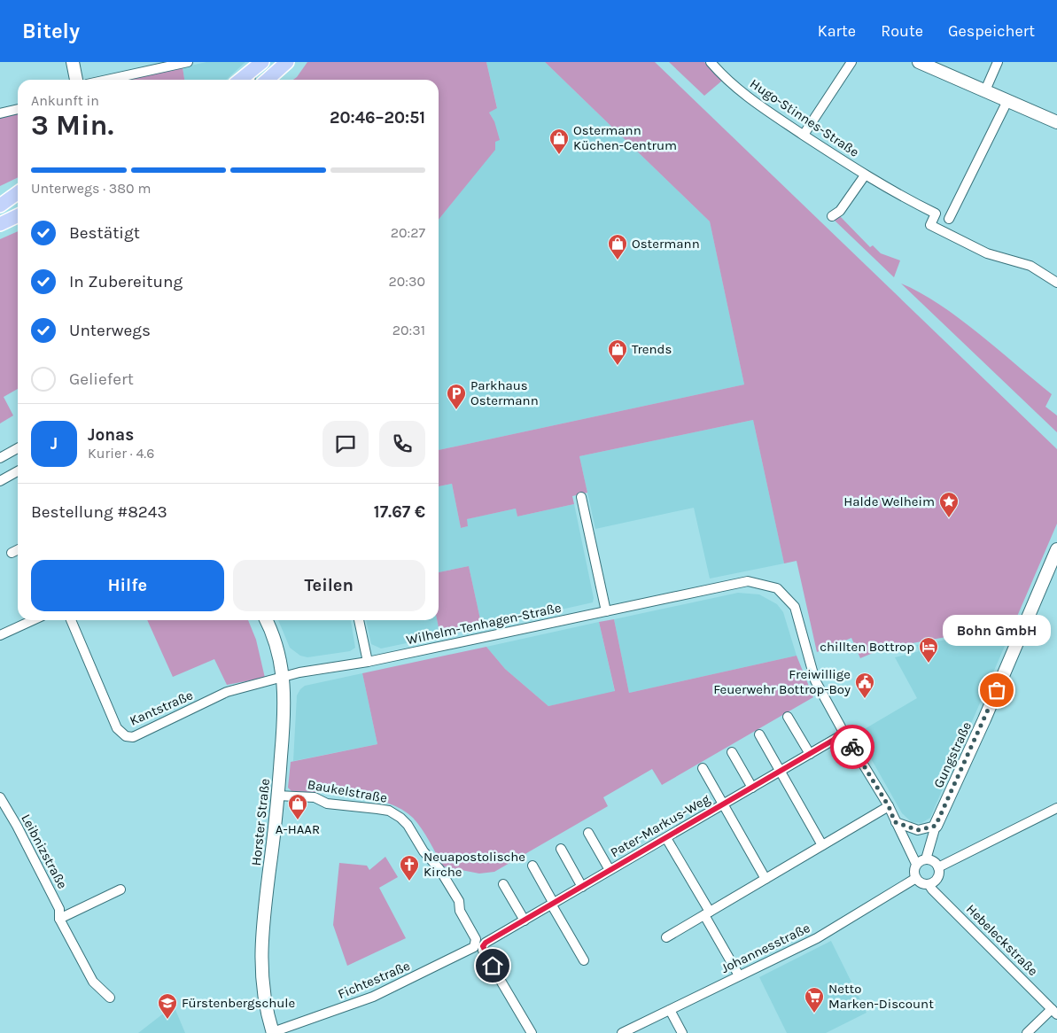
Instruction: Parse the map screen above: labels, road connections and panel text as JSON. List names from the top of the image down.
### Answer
{
  "streets": {
    "street": [
      "Hugo-Stinnes-Straße",
      "Wilhelm-Tenhagen-Straße",
      "Kantstraße",
      "Gungstraße",
      "Baukelstraße",
      "Horster Straße",
      "Pater-Markus-Weg",
      "Leibnizstraße",
      "Hebeleckstraße",
      "Johannesstraße",
      "Fichtestraße"
    ]
  },
  "crossings": [
    ["Wilhelm-Tenhagen-Straße", "Kantstraße"],
    ["Wilhelm-Tenhagen-Straße", "Gungstraße"],
    ["Wilhelm-Tenhagen-Straße", "Horster Straße"],
    ["Wilhelm-Tenhagen-Straße", "Pater-Markus-Weg"],
    ["Wilhelm-Tenhagen-Straße", "Hebeleckstraße"],
    ["Wilhelm-Tenhagen-Straße", "Johannesstraße"],
    ["Kantstraße", "Horster Straße"],
    ["Gungstraße", "Hebeleckstraße"],
    ["Gungstraße", "Johannesstraße"],
    ["Baukelstraße", "Horster Straße"],
    ["Baukelstraße", "Fichtestraße"],
    ["Horster Straße", "Fichtestraße"],
    ["Hebeleckstraße", "Johannesstraße"]
  ],
  "places": {
    "shop": [
      "Ostermann Küchen-Centrum",
      "Ostermann",
      "Trends",
      "A-HAAR"
    ],
    "parking": ["Parkhaus Ostermann"],
    "place": ["Halde Welheim"],
    "hotel": ["chillten Bottrop"],
    "other": ["Bohn GmbH"],
    "public building": ["Freiwillige Feuerwehr Bottrop-Boy"],
    "church": ["Neuapostolische Kirche"],
    "supermarket": ["Netto Marken-Discount"],
    "school or university": ["Fürstenbergschule"]
  },
  "page": {
    "header": "Bitely",
    "nav": ["Karte", "Route", "Gespeichert"],
    "heading": ["3 Min.", "Ankunft in", "20:46–20:51"],
    "panel": [
      "Jonas",
      "Kurier · 4.6",
      "Bestellung #8243",
      "17.67 €"
    ],
    "bar": "Unterwegs · 380 m",
    "list": [
      ["Bestätigt", "20:27"],
      ["In Zubereitung", "20:30"],
      ["Unterwegs", "20:31"],
      "Geliefert"
    ],
    "round": "J",
    "buttons": ["Hilfe", "Teilen"],
    "bubble": "Bohn GmbH"
  }
}
